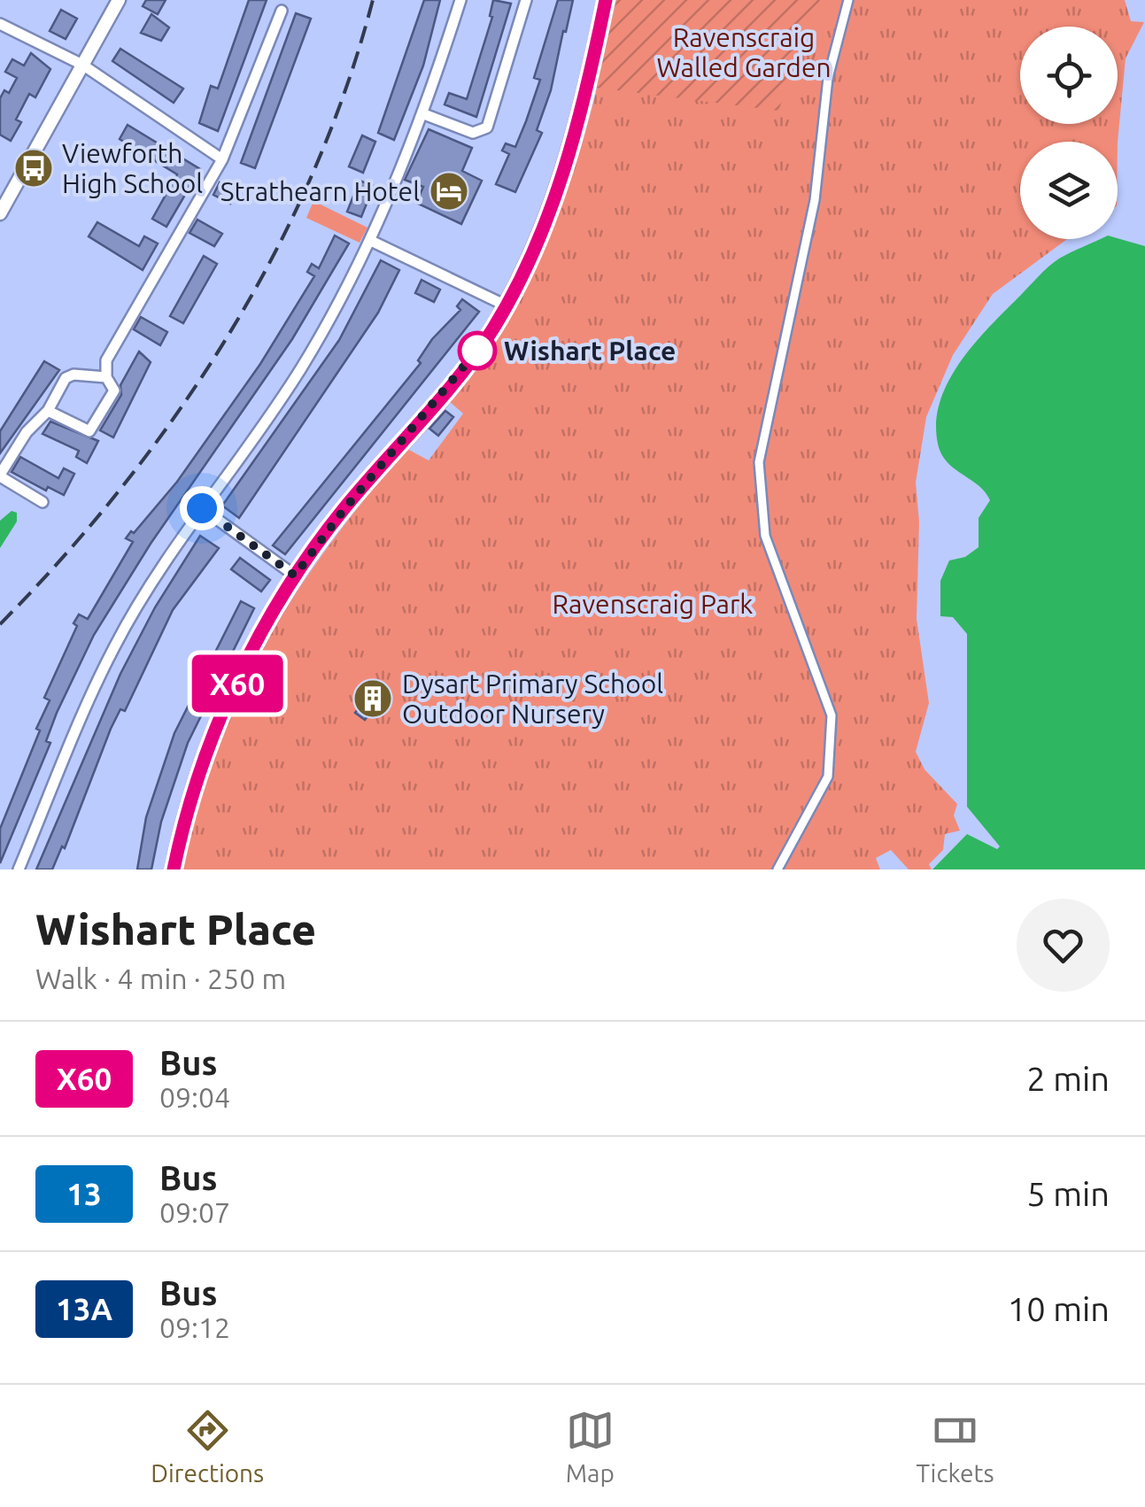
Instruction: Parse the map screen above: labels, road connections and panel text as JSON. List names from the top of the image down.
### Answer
{
  "parks": ["Ravenscraig Walled Garden", "Ravenscraig Park"],
  "places": {
    "bus stop": ["Viewforth High School"],
    "hotel": ["Strathearn Hotel"],
    "other": ["Wishart Place"],
    "building": ["Dysart Primary School Outdoor Nursery"]
  },
  "lines": ["bus line X60"],
  "page": {
    "on_map": "X60",
    "heading": ["Wishart Place", "Walk · 4 min · 250 m"],
    "list": [
      {
        "mark": "X60",
        "name": "Bus",
        "note": "09:04",
        "value": "2 min"
      },
      {
        "mark": "13",
        "name": "Bus",
        "note": "09:07",
        "value": "5 min"
      },
      {
        "mark": "13A",
        "name": "Bus",
        "note": "09:12",
        "value": "10 min"
      }
    ],
    "tabs": ["Directions", "Map", "Tickets"]
  }
}
